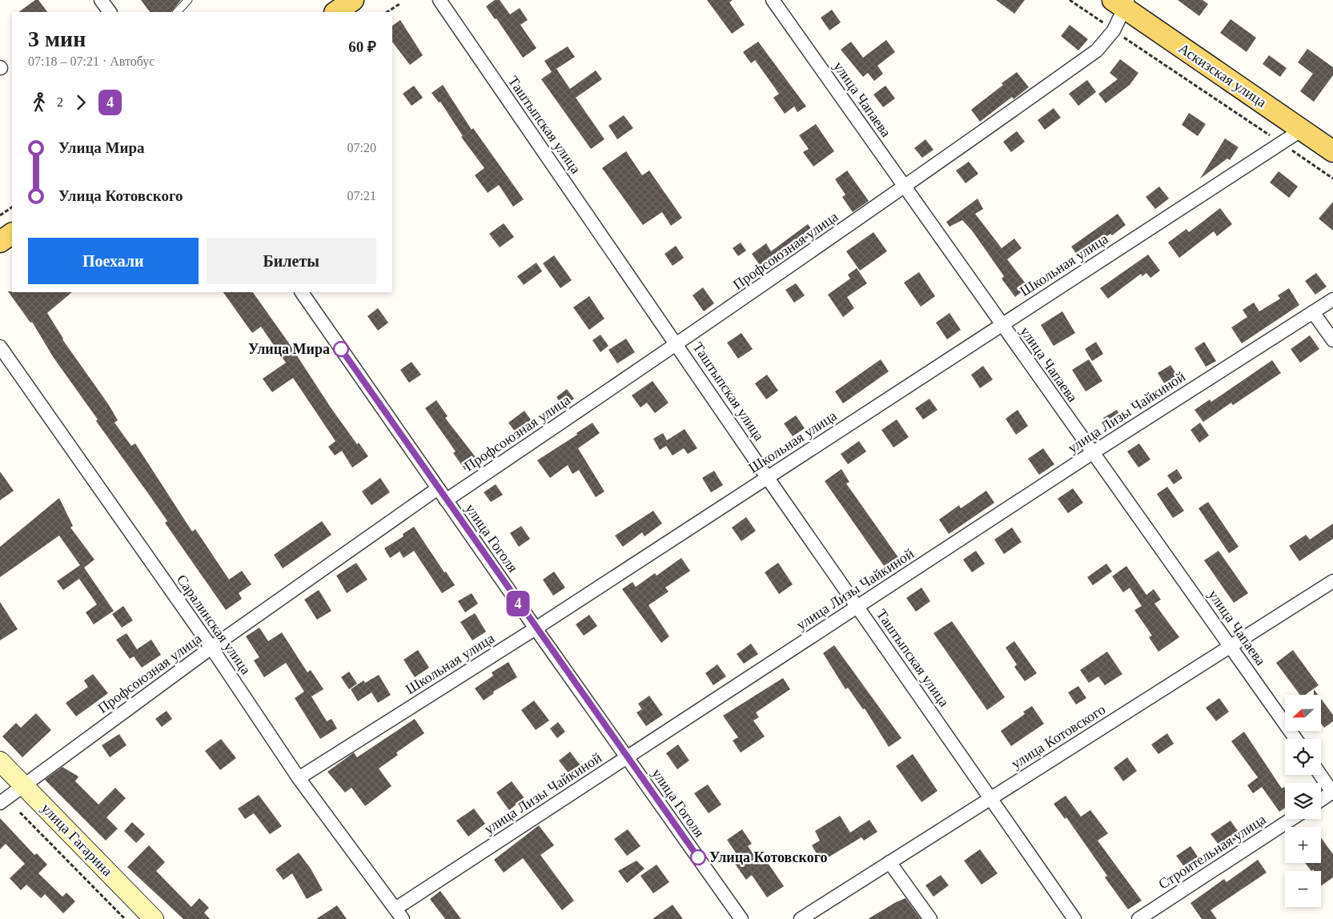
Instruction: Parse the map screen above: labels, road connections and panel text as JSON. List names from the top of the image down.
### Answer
{
  "streets": {
    "main road": ["Аскизская улица"],
    "street": [
      "улица Чапаева",
      "Таштыпская улица",
      "Профсоюзная улица",
      "Школьная улица",
      "улица Лизы Чайкиной",
      "улица Гоголя",
      "Саралинская улица",
      "улица Котовского",
      "улица Гагарина",
      "Строительная улица"
    ]
  },
  "crossings": [
    ["Аскизская улица", "Профсоюзная улица"],
    ["Аскизская улица", "Школьная улица"],
    ["улица Чапаева", "Профсоюзная улица"],
    ["улица Чапаева", "Школьная улица"],
    ["улица Чапаева", "улица Лизы Чайкиной"],
    ["улица Чапаева", "улица Котовского"],
    ["Таштыпская улица", "Профсоюзная улица"],
    ["Таштыпская улица", "Школьная улица"],
    ["Таштыпская улица", "улица Лизы Чайкиной"],
    ["Таштыпская улица", "улица Котовского"],
    ["Профсоюзная улица", "улица Гоголя"],
    ["Профсоюзная улица", "Саралинская улица"],
    ["Профсоюзная улица", "улица Гагарина"],
    ["Школьная улица", "улица Гоголя"],
    ["Школьная улица", "Саралинская улица"],
    ["улица Лизы Чайкиной", "улица Гоголя"],
    ["улица Лизы Чайкиной", "Саралинская улица"]
  ],
  "places": ["Улица Мира", "Улица Котовского"],
  "lines": ["bus line 4"],
  "north": "left",
  "page": {
    "on_map": "4",
    "heading": ["3 мин", "07:18 – 07:21 · Автобус", "60 ₽"],
    "legs": ["2", "4"],
    "list": [
      {
        "name": "Улица Мира",
        "value": "07:20"
      },
      {
        "name": "Улица Котовского",
        "value": "07:21"
      }
    ],
    "buttons": ["Поехали", "Билеты"],
    "map_buttons": ["+", "−"]
  }
}
